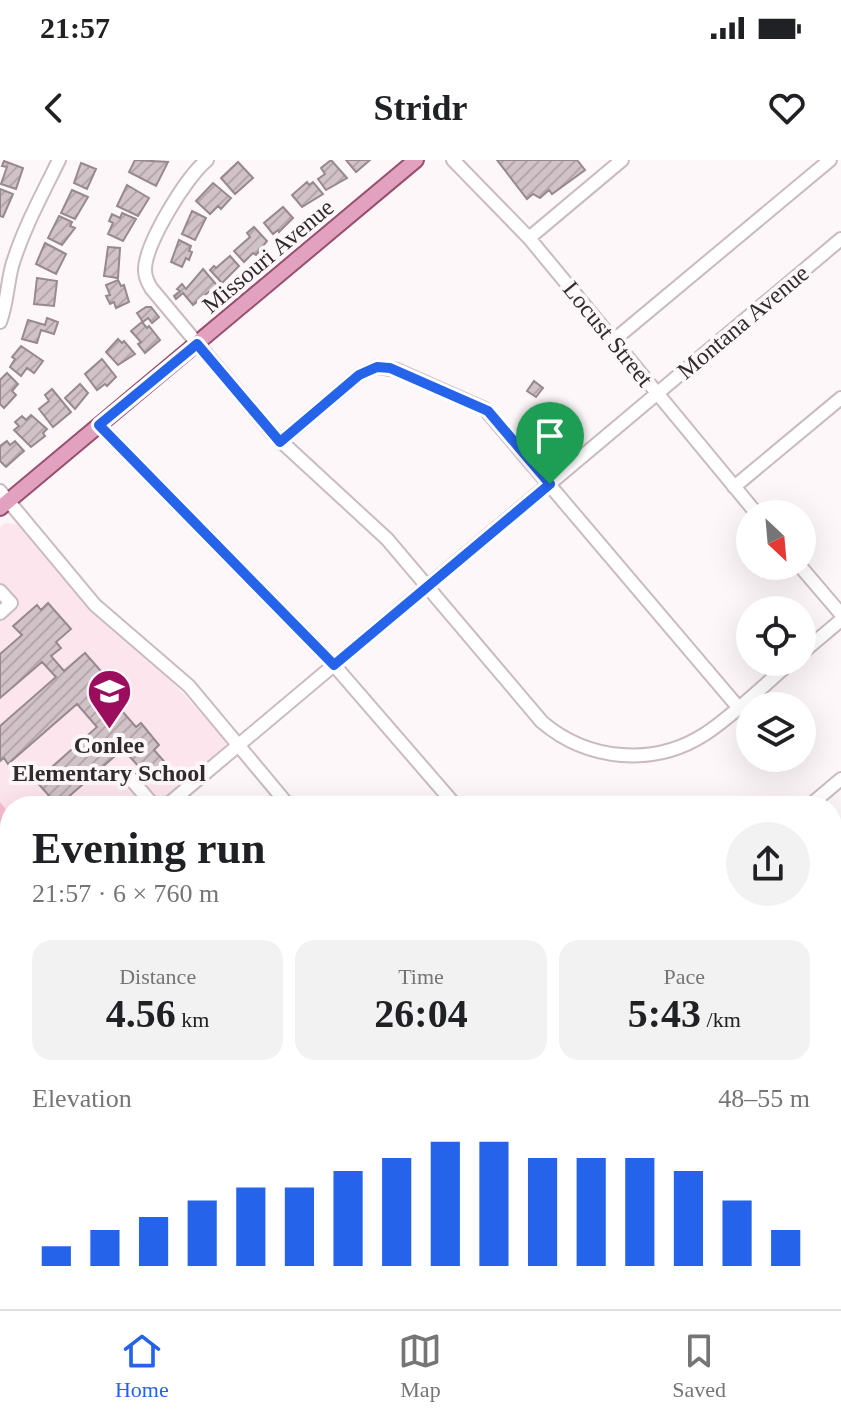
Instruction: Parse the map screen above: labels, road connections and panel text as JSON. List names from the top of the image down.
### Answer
{
  "streets": {
    "main road": ["Missouri Avenue"],
    "street": ["Montana Avenue", "Locust Street"]
  },
  "crossings": [
    ["Montana Avenue", "Locust Street"]
  ],
  "places": {
    "school or university": ["Conlee Elementary School"]
  },
  "north": "bottom right",
  "page": {
    "status": "21:57",
    "header": "Stridr",
    "heading": ["Evening run", "21:57 · 6 × 760 m"],
    "stats": [
      ["Distance", "4.56 km"],
      ["Time", "26:04"],
      ["Pace", "5:43 /km"]
    ],
    "chart": ["Elevation", "48–55 m"],
    "tabs": ["Home", "Map", "Saved"]
  }
}
